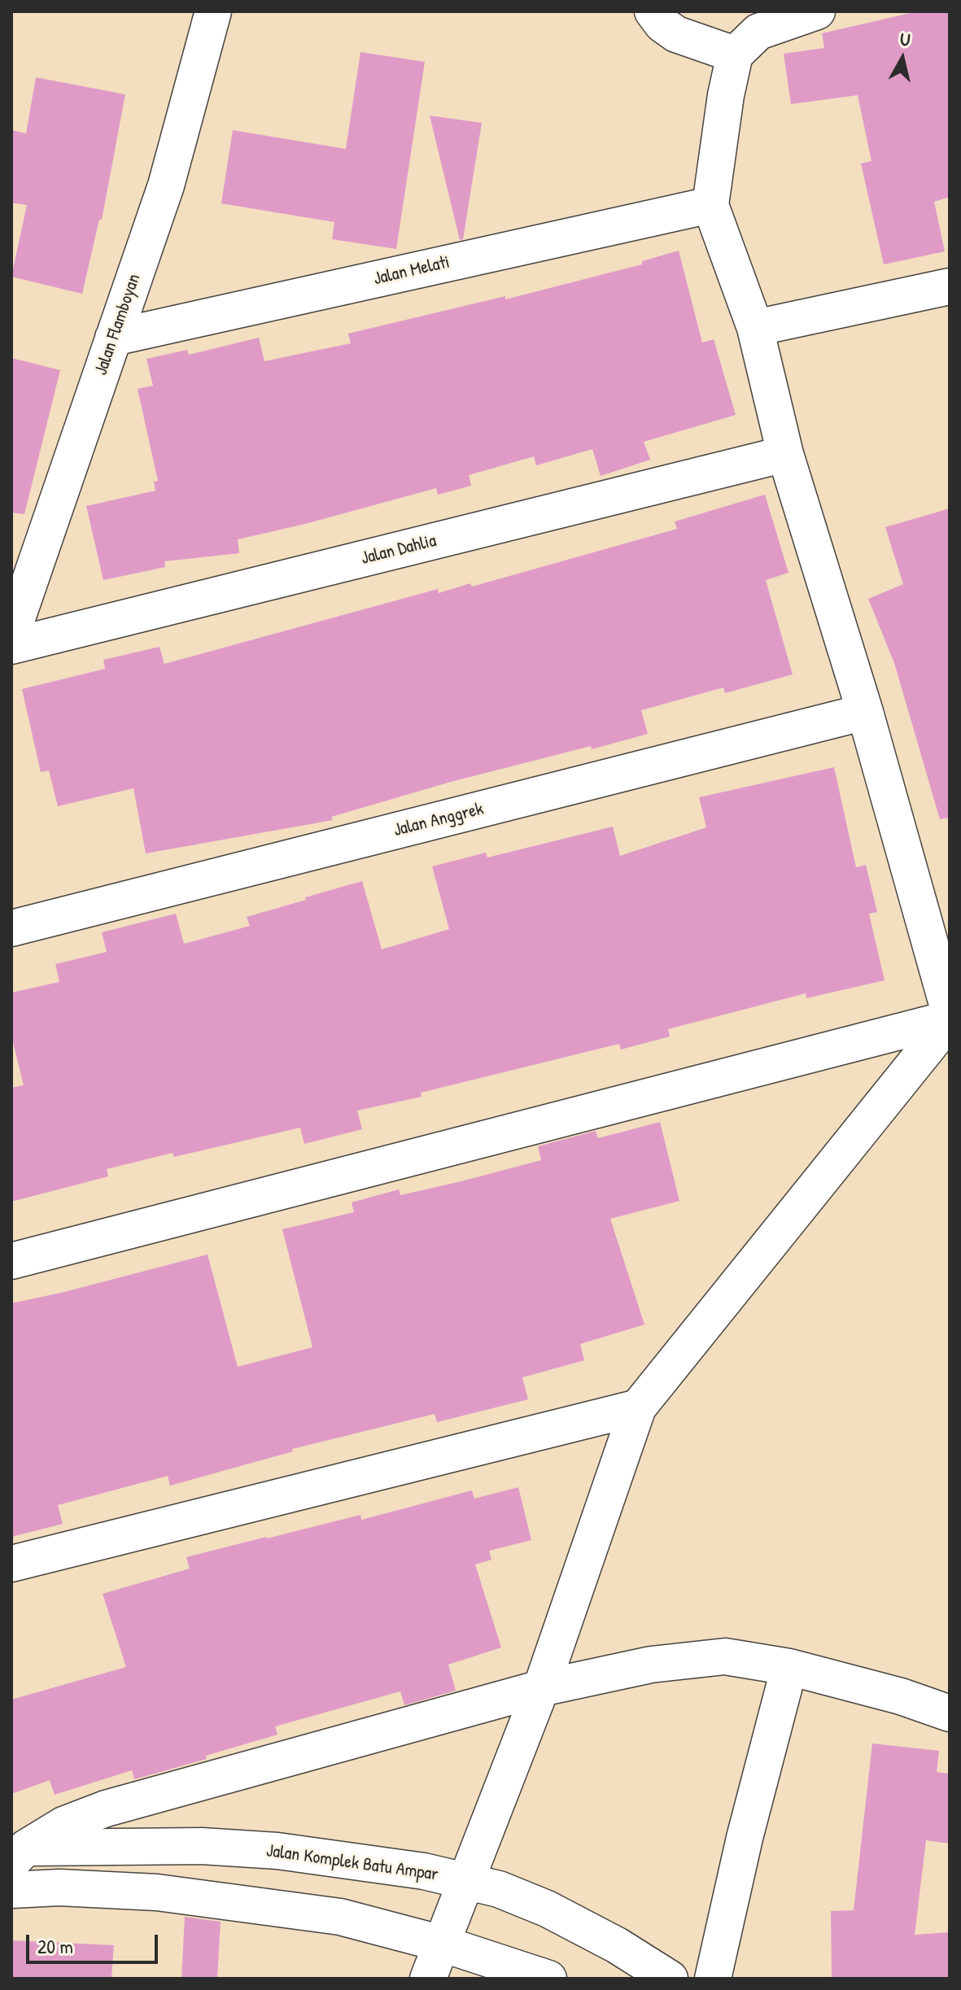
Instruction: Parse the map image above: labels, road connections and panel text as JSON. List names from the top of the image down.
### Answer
{
  "streets": {
    "street": [
      "Jalan Melati",
      "Jalan Flamboyan",
      "Jalan Dahlia",
      "Jalan Anggrek",
      "Jalan Komplek Batu Ampar"
    ]
  },
  "crossings": [
    ["Jalan Melati", "Jalan Flamboyan"]
  ],
  "scale_bar": "20 m",
  "north": "top"
}
